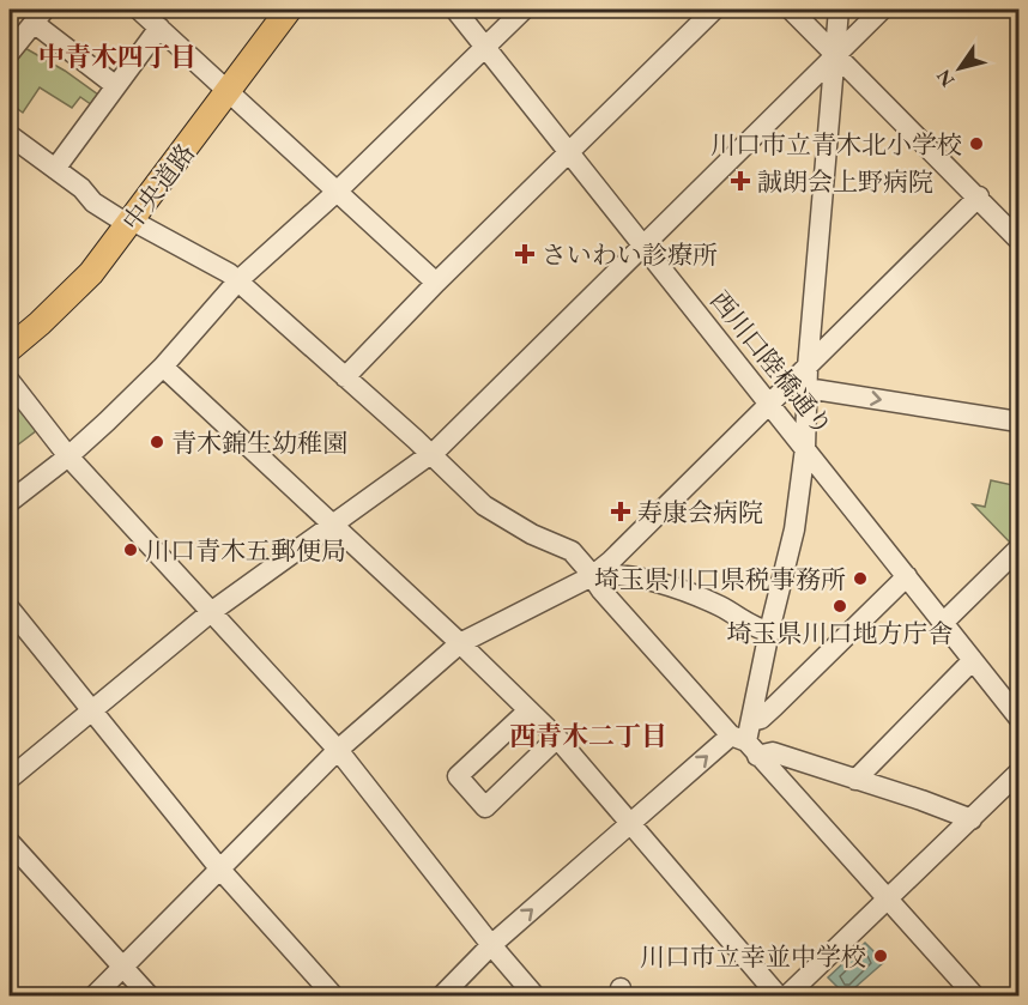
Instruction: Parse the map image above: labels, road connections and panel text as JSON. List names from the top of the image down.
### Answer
{
  "streets": {
    "main road": ["中央道路"],
    "street": ["西川口陸橋通り"]
  },
  "districts": ["中青木四丁目", "西青木二丁目"],
  "places": {
    "other": [
      "川口市立青木北小学校",
      "青木錦生幼稚園",
      "川口青木五郵便局",
      "埼玉県川口県税事務所",
      "埼玉県川口地方庁舎",
      "川口市立幸並中学校"
    ],
    "health": ["誠朗会上野病院", "さいわい診療所", "寿康会病院"]
  },
  "north": "bottom left"
}
